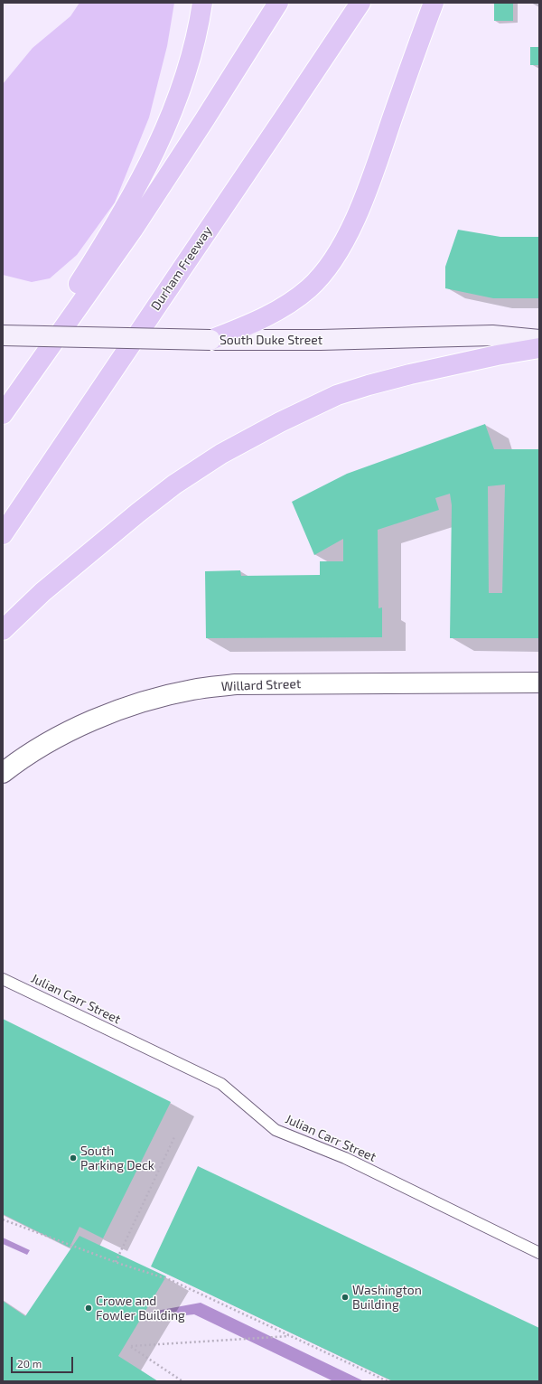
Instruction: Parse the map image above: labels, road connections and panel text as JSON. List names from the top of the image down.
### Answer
{
  "streets": {
    "highway": ["Durham Freeway"],
    "main road": ["South Duke Street"],
    "street": ["Willard Street"],
    "lane": ["Julian Carr Street"]
  },
  "places": ["South Parking Deck", "Washington Building", "Crowe and Fowler Building"],
  "scale_bar": "20 m"
}
